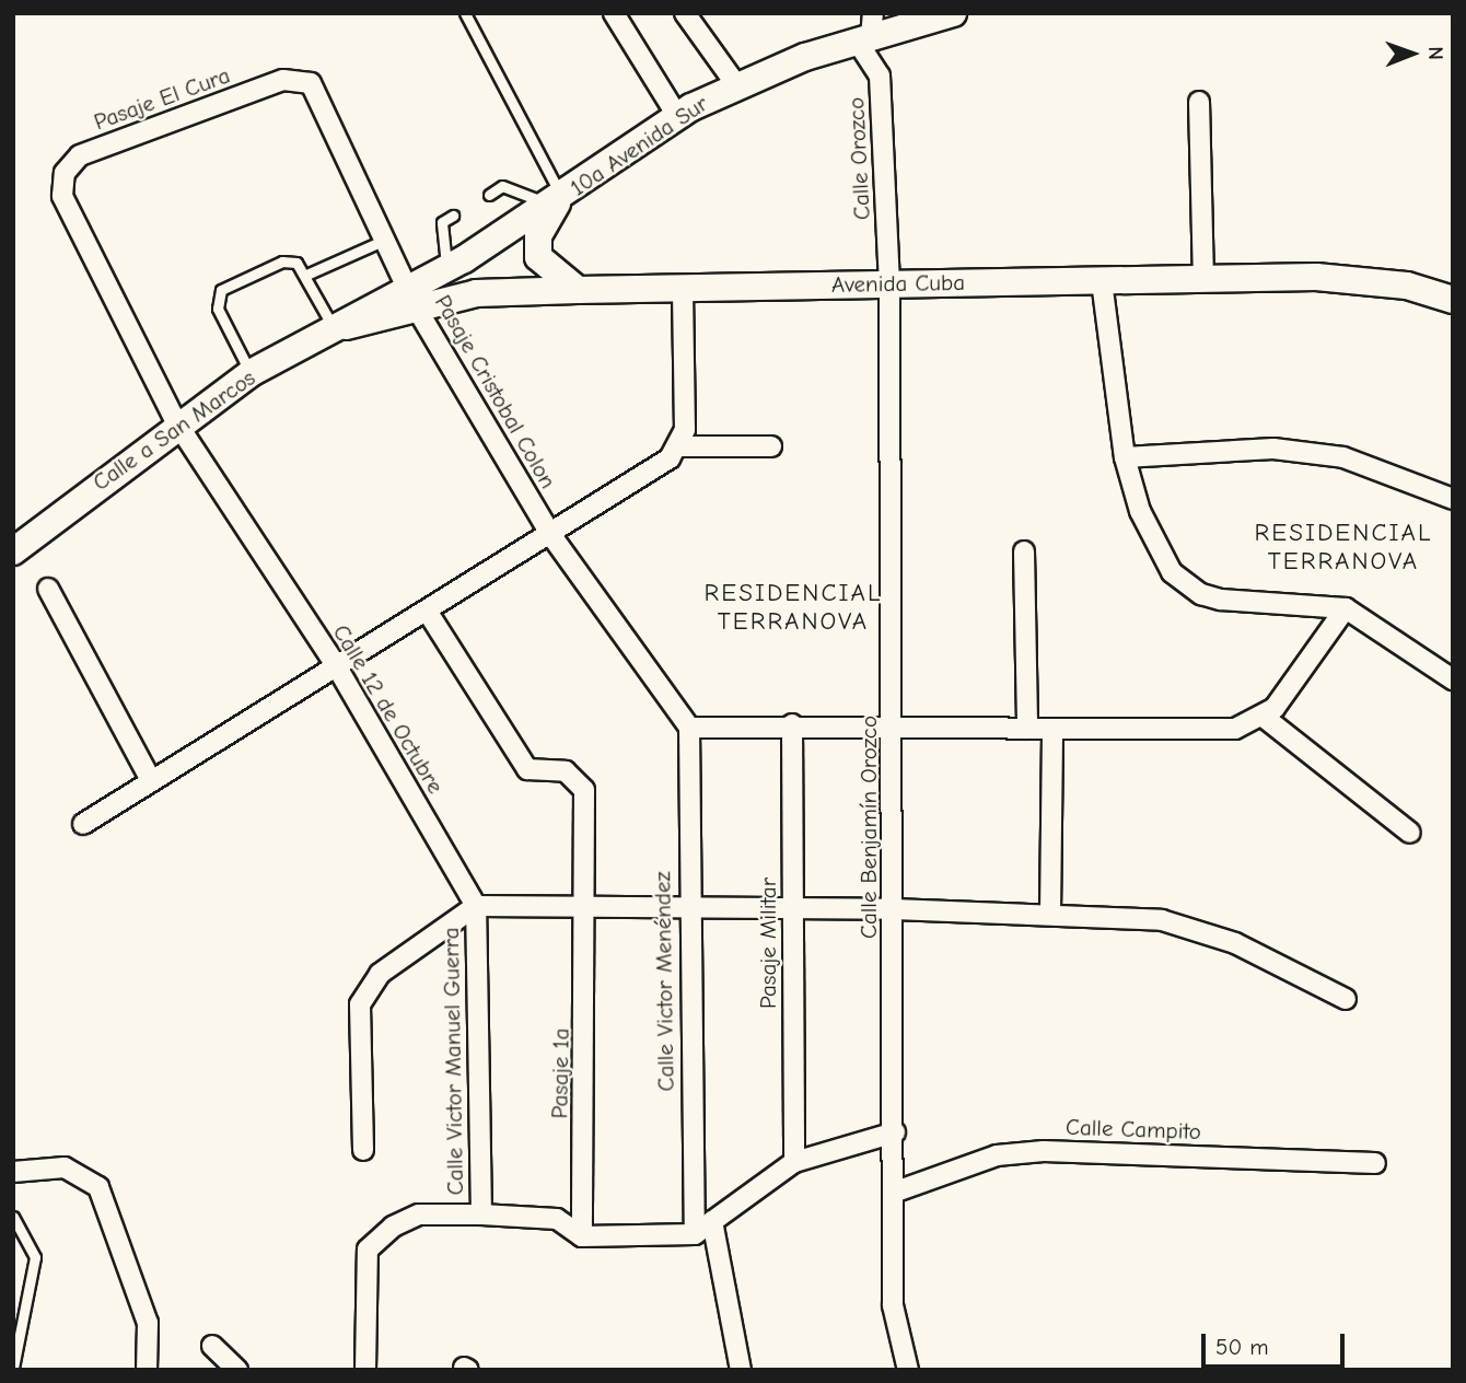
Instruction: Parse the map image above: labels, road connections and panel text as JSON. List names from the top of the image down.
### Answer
{
  "streets": {
    "main road": ["10a Avenida Sur", "Avenida Cuba", "Calle a San Marcos"],
    "street": [
      "Pasaje El Cura",
      "Calle Orozco",
      "Pasaje Cristobal Colon",
      "Calle 12 de Octubre",
      "Calle Benjamín Orozco",
      "Pasaje Militar",
      "Calle Victor Menéndez",
      "Calle Victor Manuel Guerra",
      "Pasaje 1a",
      "Calle Campito"
    ]
  },
  "crossings": [
    ["Pasaje El Cura", "Pasaje Cristobal Colon"],
    ["Pasaje El Cura", "Calle 12 de Octubre"],
    ["10a Avenida Sur", "Calle Orozco"],
    ["10a Avenida Sur", "Avenida Cuba"],
    ["10a Avenida Sur", "Pasaje Cristobal Colon"],
    ["Calle Orozco", "Avenida Cuba"],
    ["Calle Orozco", "Calle Benjamín Orozco"],
    ["Avenida Cuba", "Pasaje Cristobal Colon"],
    ["Avenida Cuba", "Calle a San Marcos"],
    ["Avenida Cuba", "Calle Benjamín Orozco"],
    ["Pasaje Cristobal Colon", "Calle Victor Menéndez"],
    ["Calle a San Marcos", "Calle 12 de Octubre"],
    ["Calle 12 de Octubre", "Calle Victor Manuel Guerra"],
    ["Calle Benjamín Orozco", "Calle Campito"]
  ],
  "districts": ["RESIDENCIAL TERRANOVA", "RESIDENCIAL TERRANOVA"],
  "scale_bar": "50 m",
  "north": "right"
}
